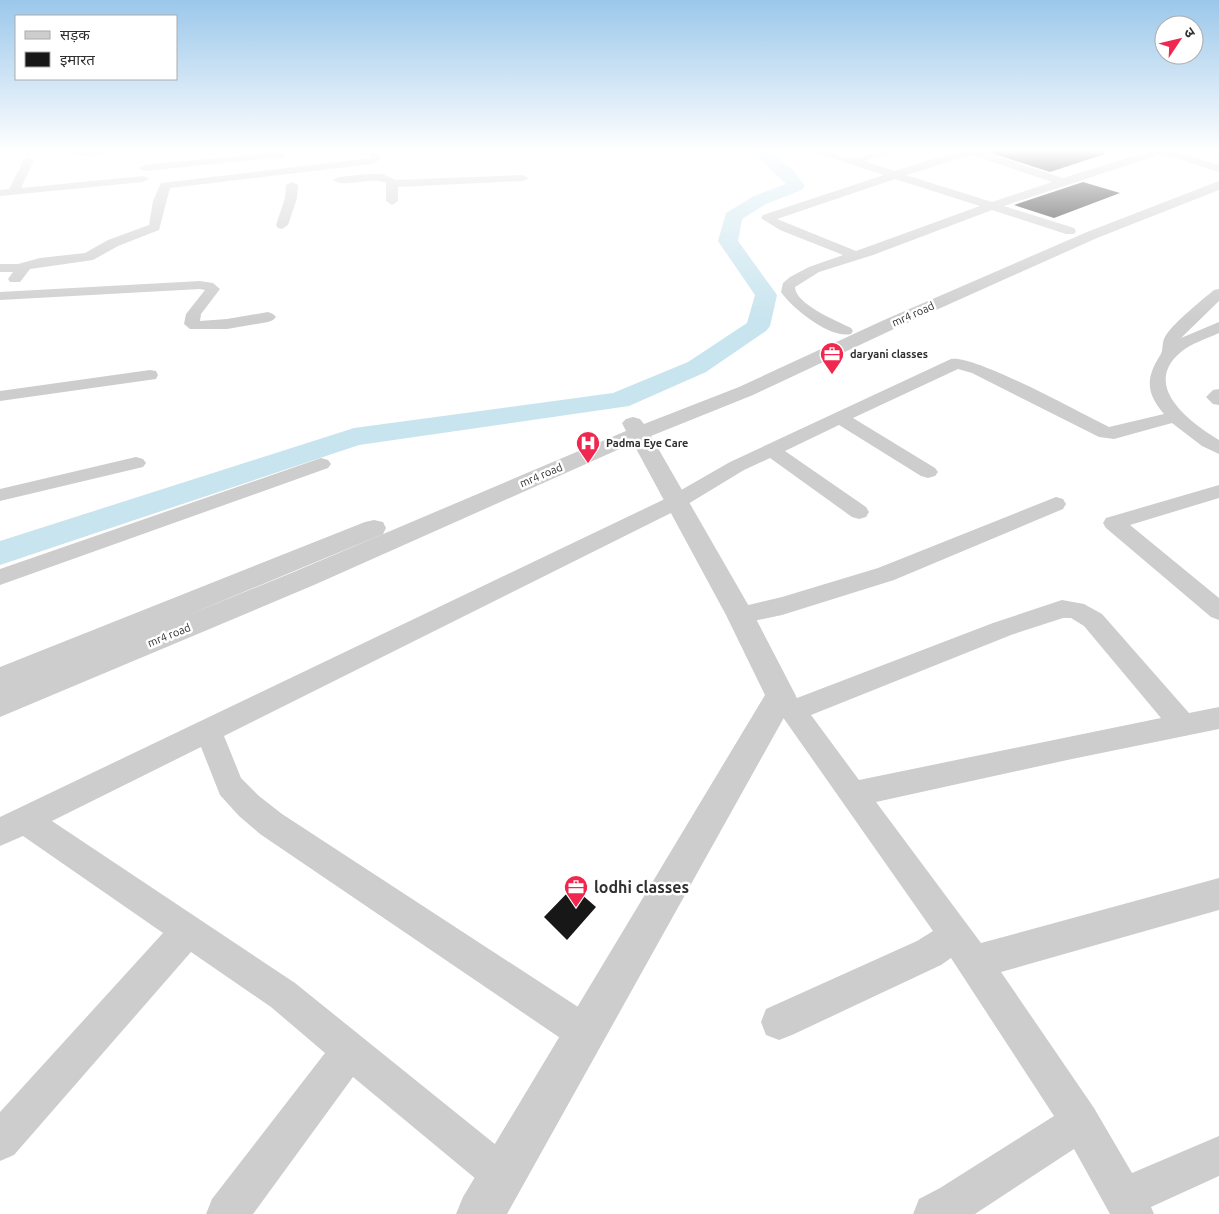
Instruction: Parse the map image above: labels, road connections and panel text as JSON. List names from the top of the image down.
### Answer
{
  "streets": {
    "street": ["mr4 road"]
  },
  "places": {
    "office": ["daryani classes", "lodhi classes"],
    "hospital": ["Padma Eye Care"]
  },
  "legend": ["सड़क", "इमारत"],
  "north": "top right"
}
